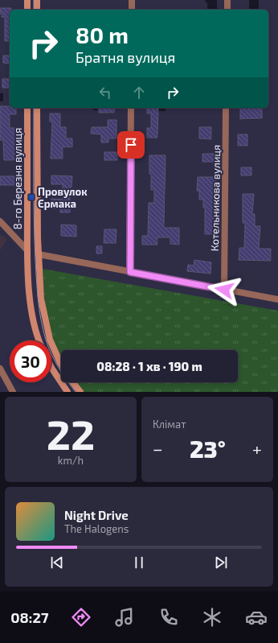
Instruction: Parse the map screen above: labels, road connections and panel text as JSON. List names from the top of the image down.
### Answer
{
  "streets": {
    "main road": ["8-го Березня вулиця"],
    "street": ["Котельникова вулиця"]
  },
  "places": {
    "transit": ["Провулок Єрмака"]
  },
  "page": {
    "turn": ["80 m", "Братня вулиця"],
    "limit": "30",
    "trip": "08:28 · 1 хв · 190 m",
    "tile": [
      ["22", "km/h"],
      "Клімат"
    ],
    "heat": ["−", "23°", "+"],
    "song": ["Night Drive", "The Halogens"],
    "tabs": "08:27"
  }
}
